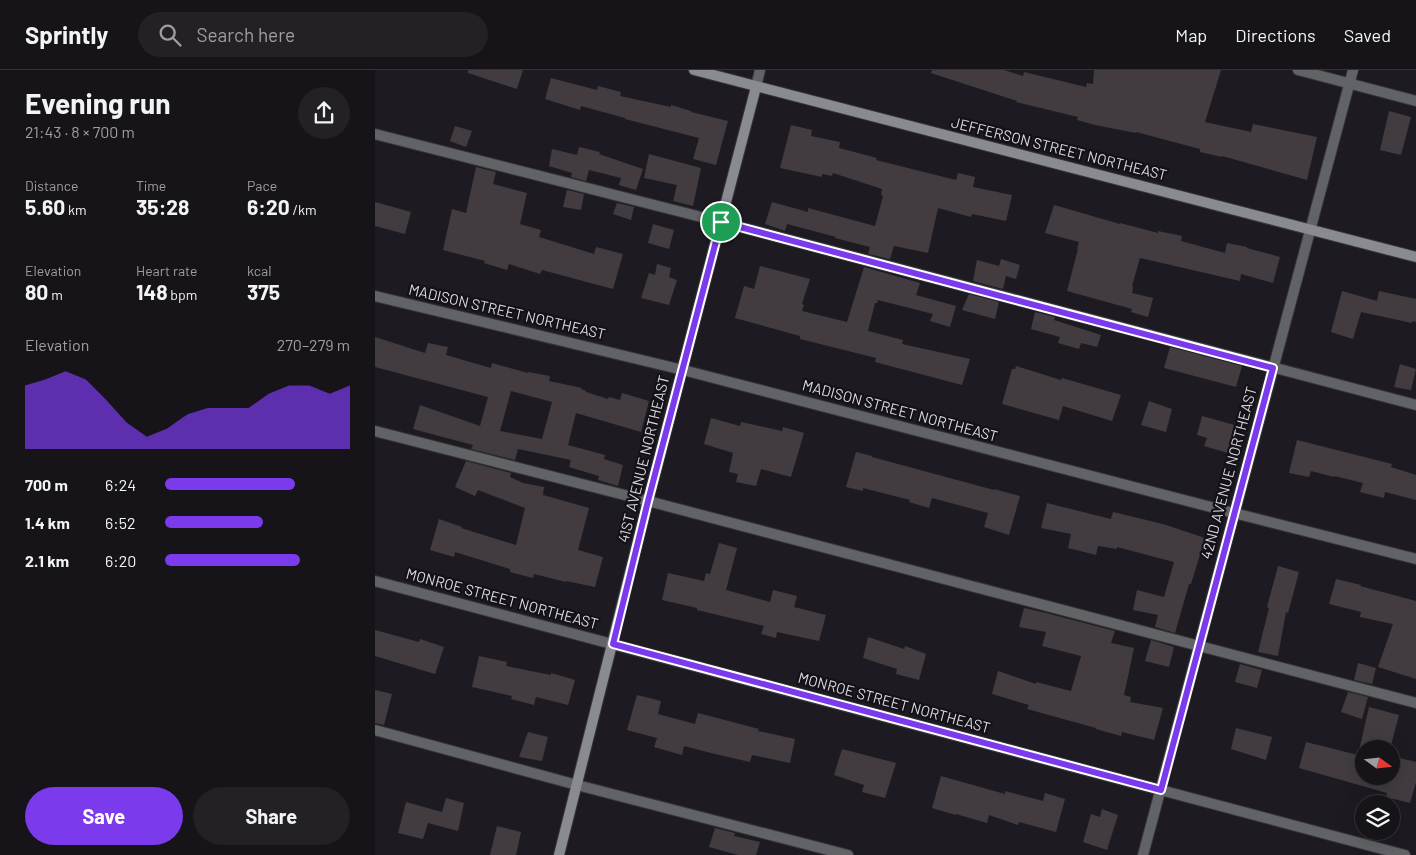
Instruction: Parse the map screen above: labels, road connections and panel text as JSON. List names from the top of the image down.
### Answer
{
  "streets": {
    "street": [
      "JEFFERSON STREET NORTHEAST",
      "MADISON STREET NORTHEAST",
      "41ST AVENUE NORTHEAST",
      "42ND AVENUE NORTHEAST",
      "MONROE STREET NORTHEAST"
    ]
  },
  "crossings": [
    ["JEFFERSON STREET NORTHEAST", "41ST AVENUE NORTHEAST"],
    ["JEFFERSON STREET NORTHEAST", "42ND AVENUE NORTHEAST"],
    ["MADISON STREET NORTHEAST", "41ST AVENUE NORTHEAST"],
    ["MADISON STREET NORTHEAST", "42ND AVENUE NORTHEAST"],
    ["41ST AVENUE NORTHEAST", "MONROE STREET NORTHEAST"],
    ["42ND AVENUE NORTHEAST", "MONROE STREET NORTHEAST"]
  ],
  "north": "right",
  "page": {
    "header": "Sprintly",
    "search": "Search here",
    "nav": ["Map", "Directions", "Saved"],
    "heading": ["Evening run", "21:43 · 8 × 700 m"],
    "stats": [
      ["Distance", "5.60 km"],
      ["Time", "35:28"],
      ["Pace", "6:20 /km"],
      ["Elevation", "80 m"],
      ["Heart rate", "148 bpm"],
      ["kcal", "375"]
    ],
    "chart": ["Elevation", "270–279 m"],
    "list": [
      {
        "name": "700 m",
        "note": "6:24"
      },
      {
        "name": "1.4 km",
        "note": "6:52"
      },
      {
        "name": "2.1 km",
        "note": "6:20"
      }
    ],
    "buttons": ["Save", "Share"]
  }
}
